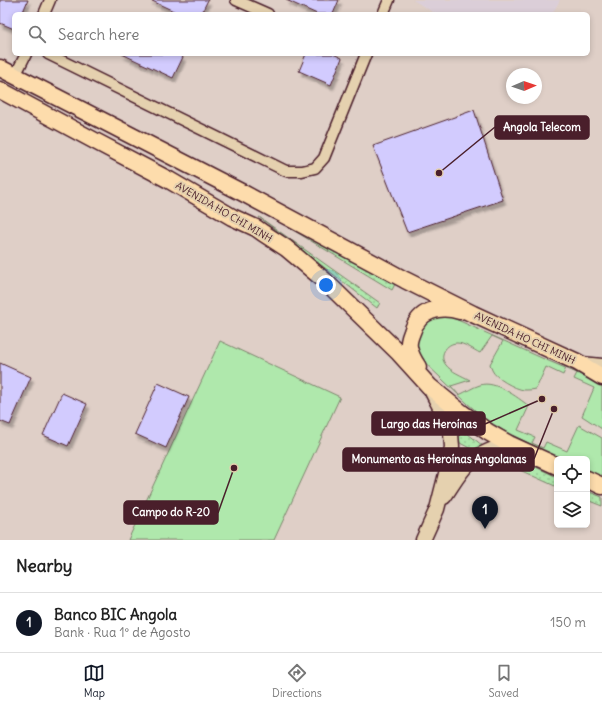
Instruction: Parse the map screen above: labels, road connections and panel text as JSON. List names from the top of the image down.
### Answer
{
  "streets": {
    "main road": ["AVENIDA HO CHI MINH"]
  },
  "places": [
    "Angola Telecom",
    "Largo das Heroínas",
    "Monumento as Heroínas Angolanas",
    "Campo do R-20"
  ],
  "north": "right",
  "page": {
    "search": "Search here",
    "pins": "1",
    "heading": "Nearby",
    "list": [
      {
        "mark": "1",
        "name": "Banco BIC Angola",
        "note": "Bank · Rua 1º de Agosto",
        "value": "150 m"
      }
    ],
    "nav": ["Map", "Directions", "Saved"]
  }
}
